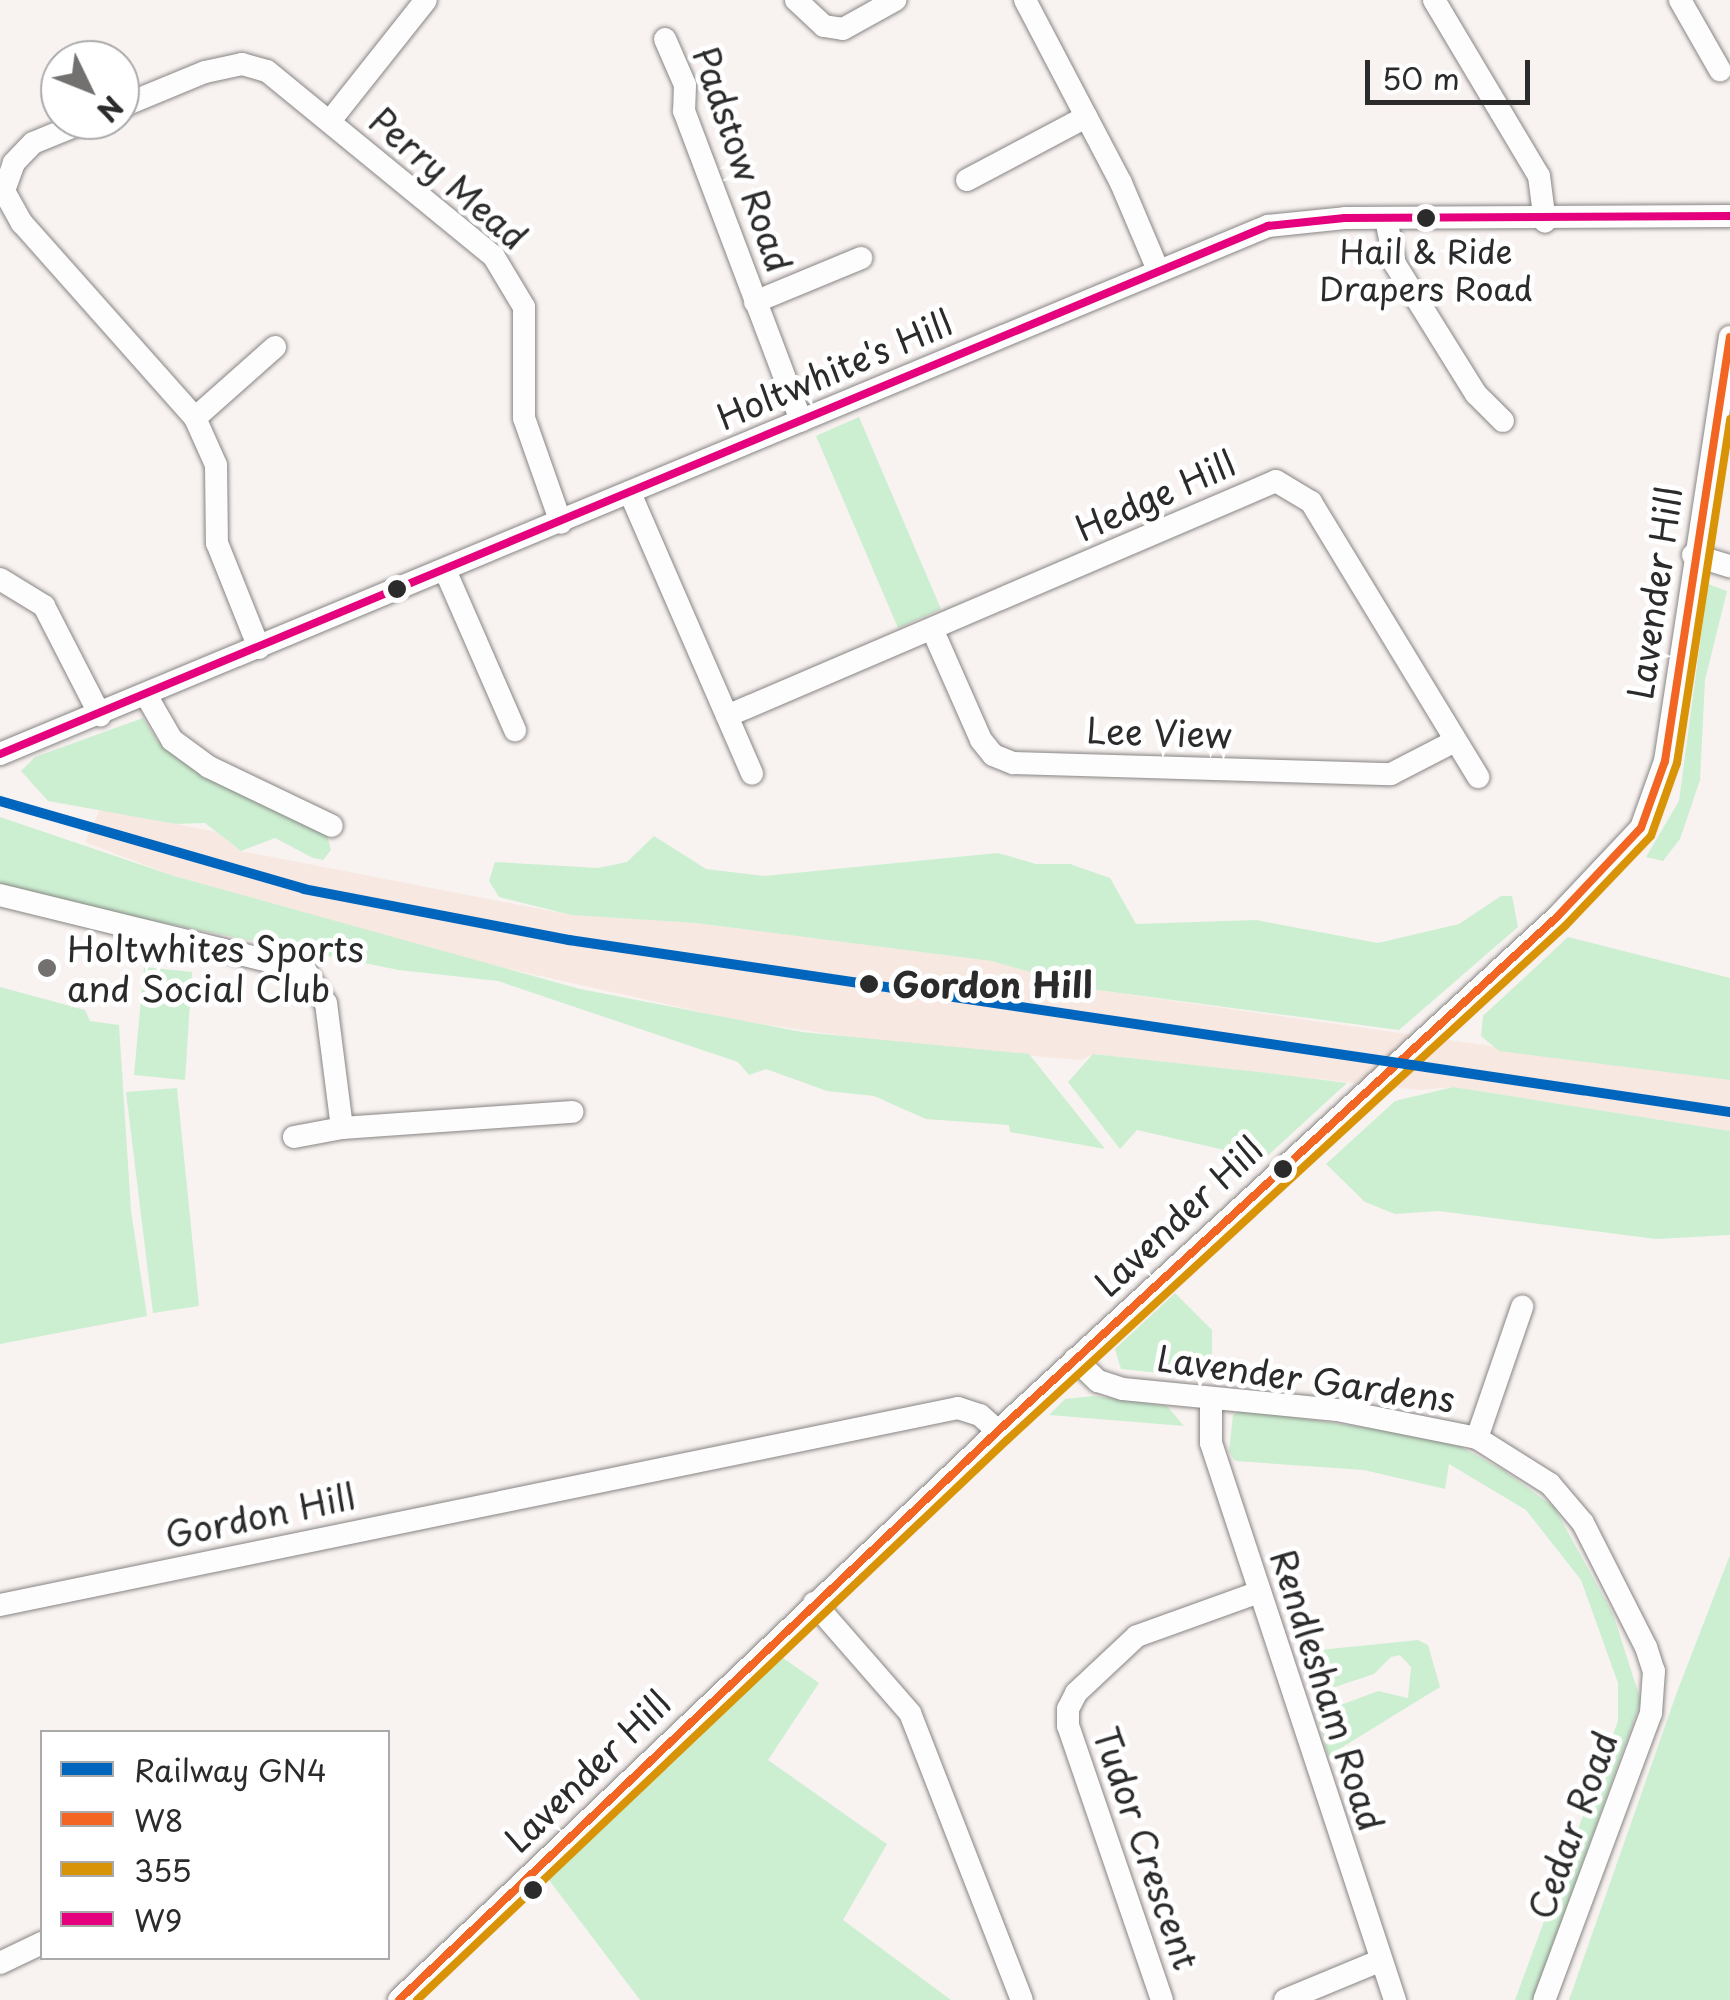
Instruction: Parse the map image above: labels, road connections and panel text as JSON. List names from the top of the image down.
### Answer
{
  "streets": {
    "street": [
      "Padstow Road",
      "Perry Mead",
      "Holtwhite's Hill",
      "Hedge Hill",
      "Lavender Hill",
      "Lee View",
      "Lavender Gardens",
      "Gordon Hill",
      "Rendlesham Road",
      "Cedar Road",
      "Tudor Crescent"
    ]
  },
  "crossings": [
    ["Padstow Road", "Holtwhite's Hill"],
    ["Perry Mead", "Holtwhite's Hill"],
    ["Hedge Hill", "Lee View"],
    ["Lavender Hill", "Lavender Gardens"],
    ["Lavender Hill", "Gordon Hill"],
    ["Lavender Gardens", "Rendlesham Road"],
    ["Lavender Gardens", "Cedar Road"],
    ["Rendlesham Road", "Tudor Crescent"]
  ],
  "places": ["Hail & Ride Drapers Road", "Holtwhites Sports and Social Club", "Gordon Hill"],
  "lines": [
    "transit line W9",
    "transit line W8",
    "transit line 355",
    "rail line GN4"
  ],
  "legend": [
    "Railway GN4",
    "W8",
    "355",
    "W9"
  ],
  "scale_bar": "50 m",
  "north": "bottom right"
}
